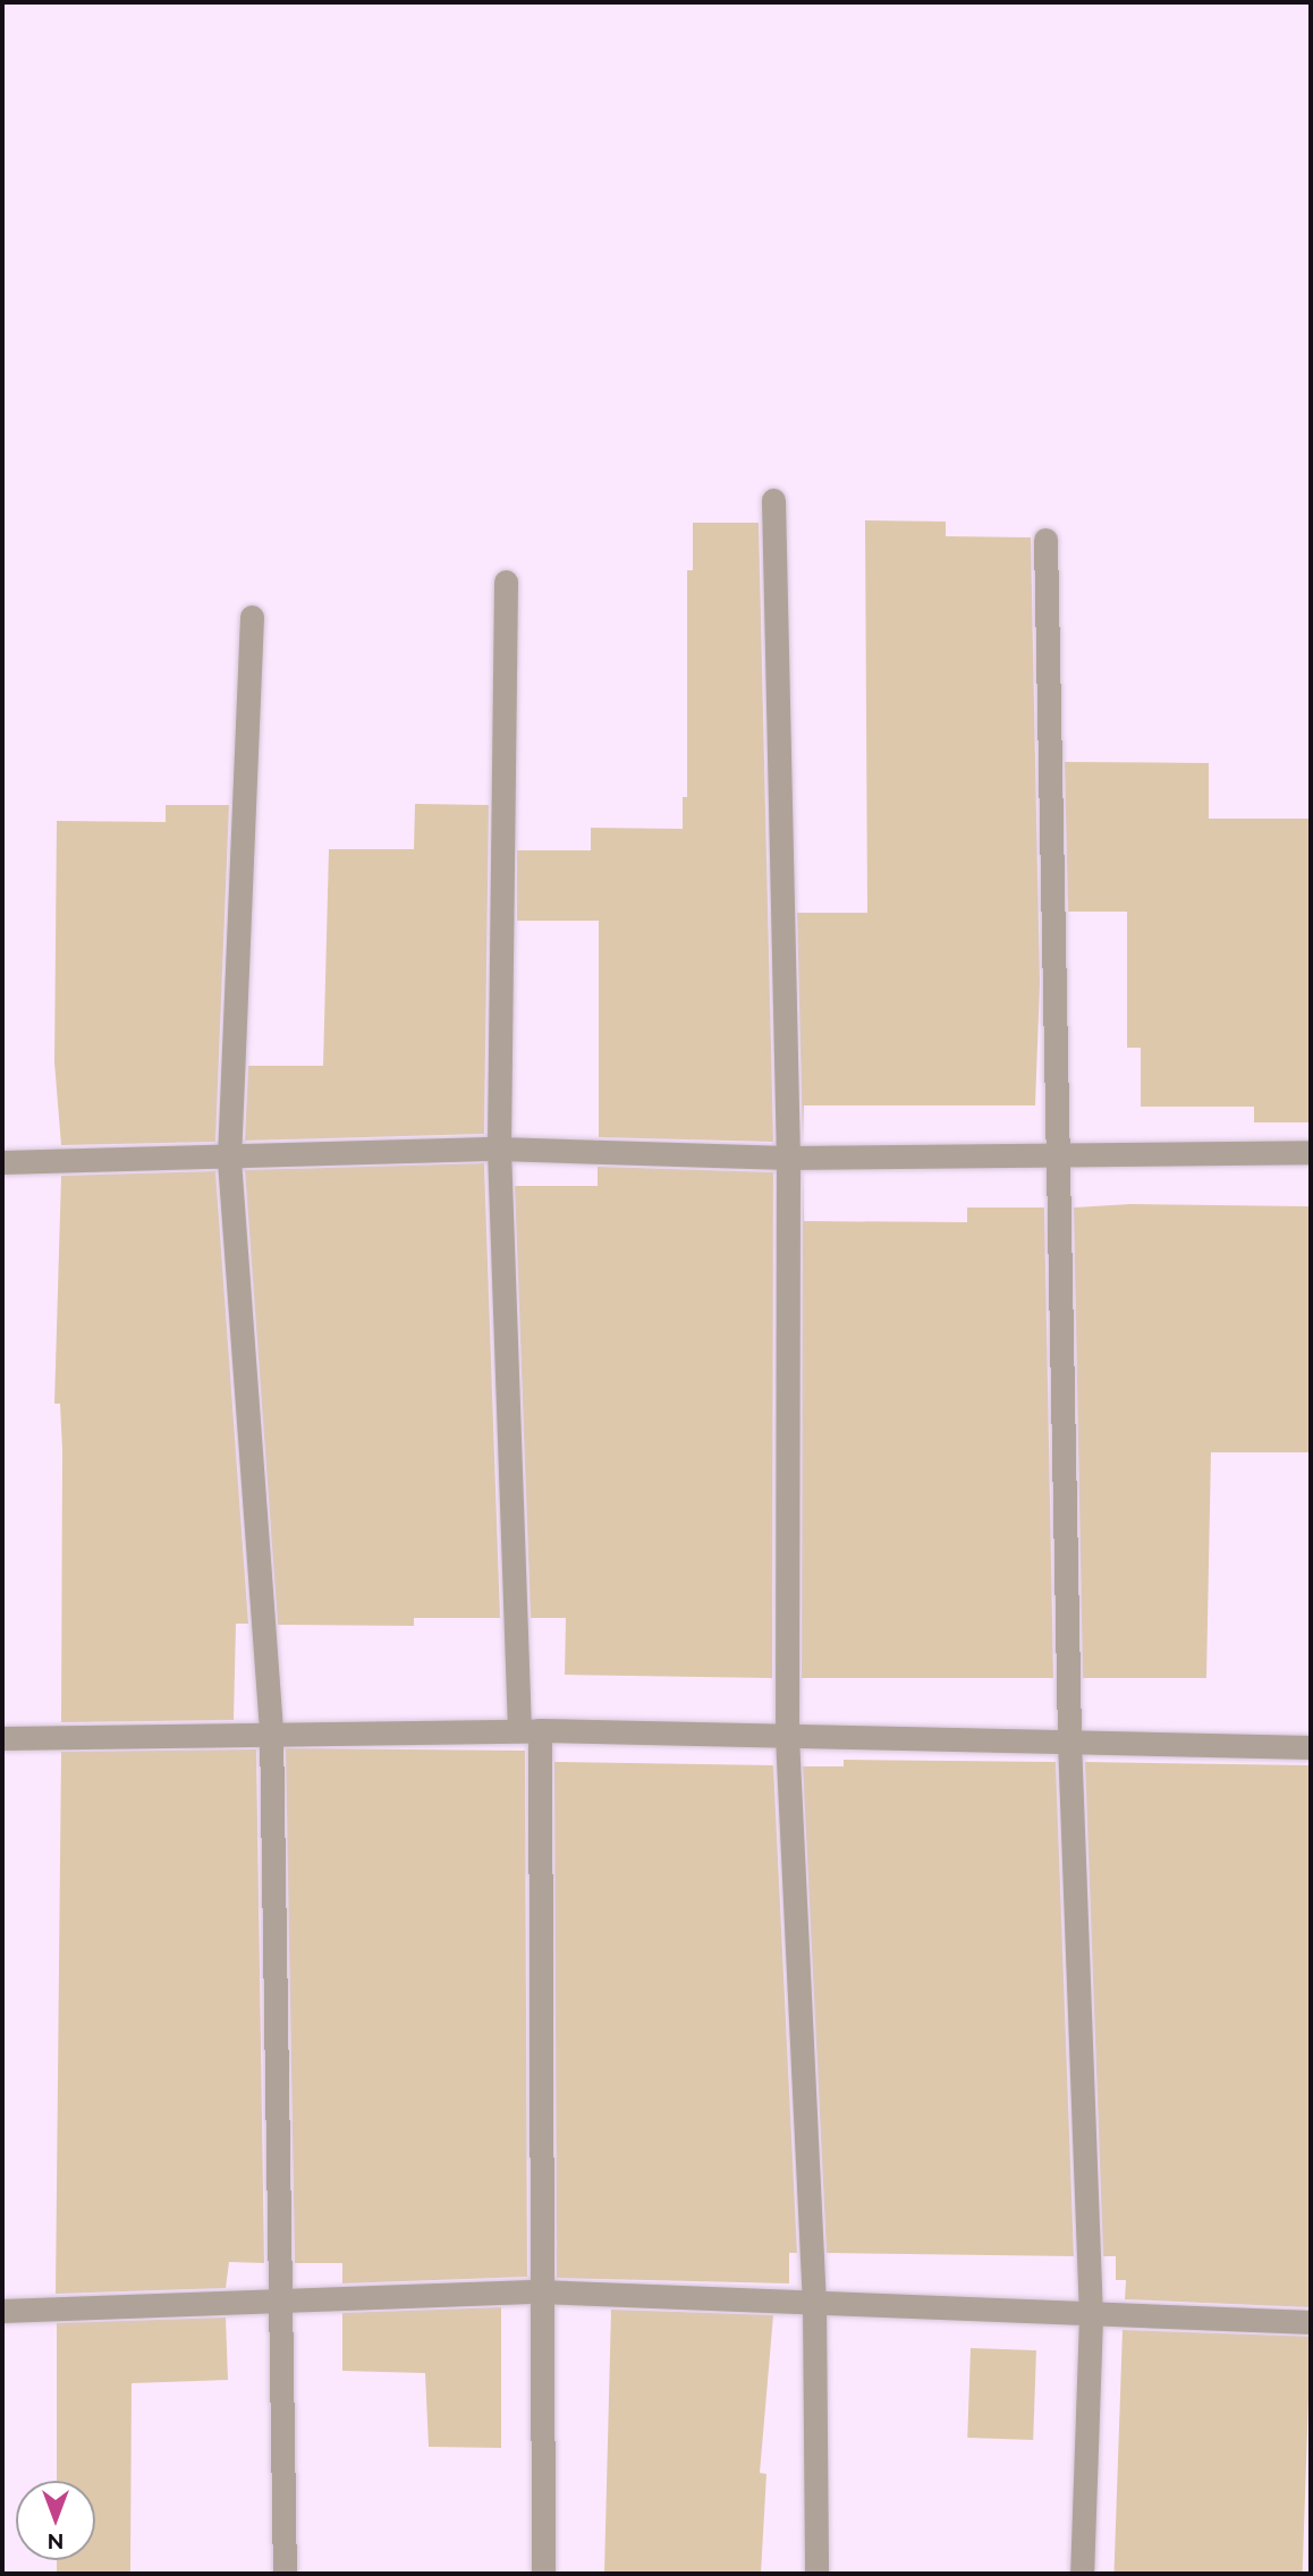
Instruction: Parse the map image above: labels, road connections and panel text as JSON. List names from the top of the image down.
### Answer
{
  "north": "bottom"
}
